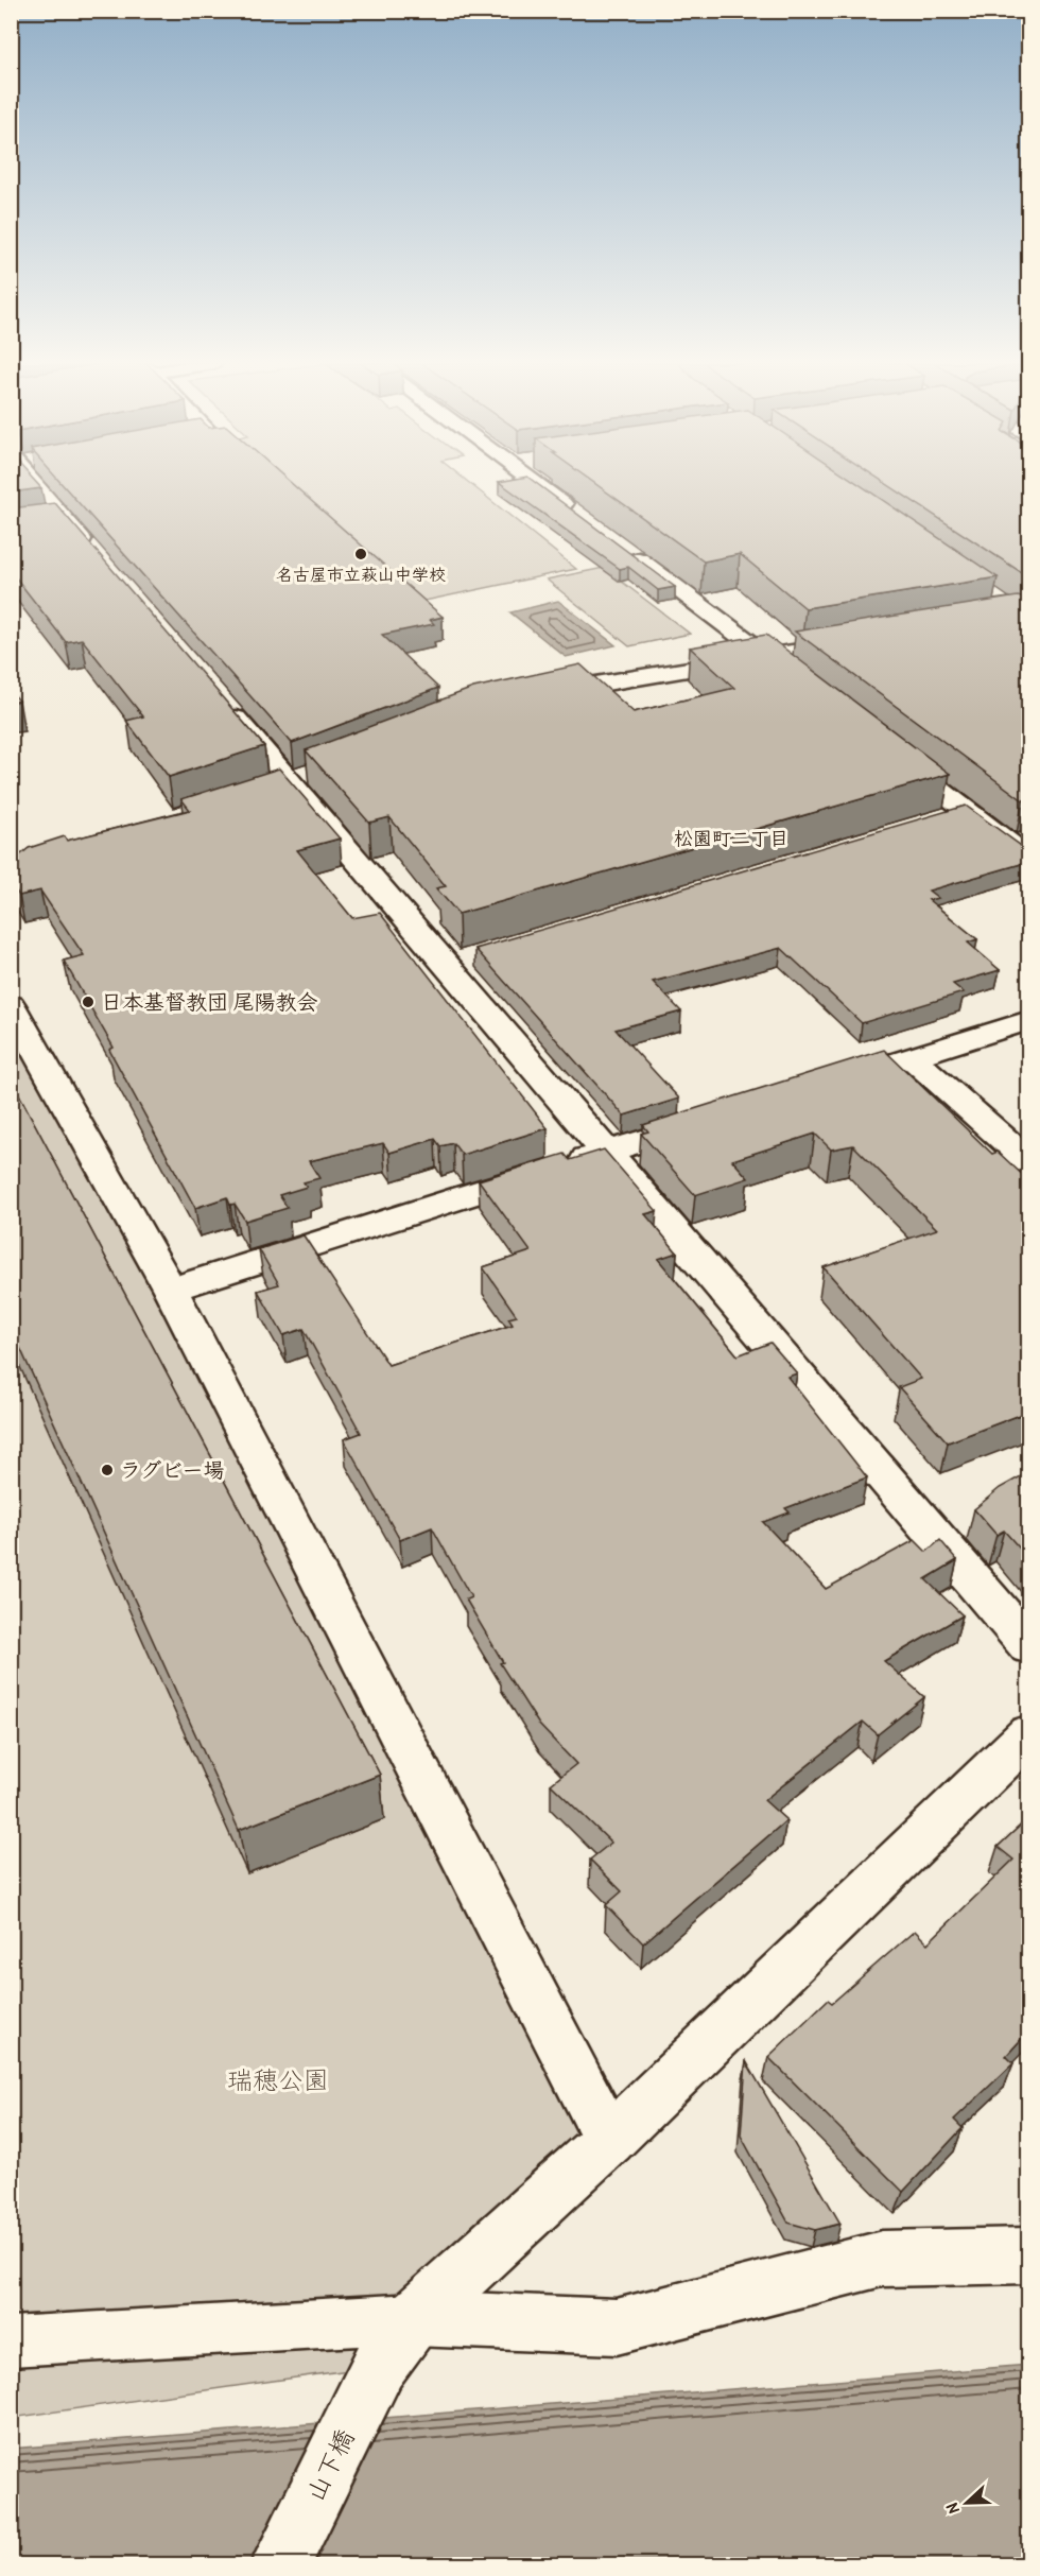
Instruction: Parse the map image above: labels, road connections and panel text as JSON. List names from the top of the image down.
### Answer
{
  "streets": {
    "street": ["山下橋"]
  },
  "districts": ["松園町二丁目"],
  "parks": ["瑞穂公園"],
  "places": ["名古屋市立萩山中学校", "日本基督教団 尾陽教会", "ラグビー場"],
  "north": "left"
}
